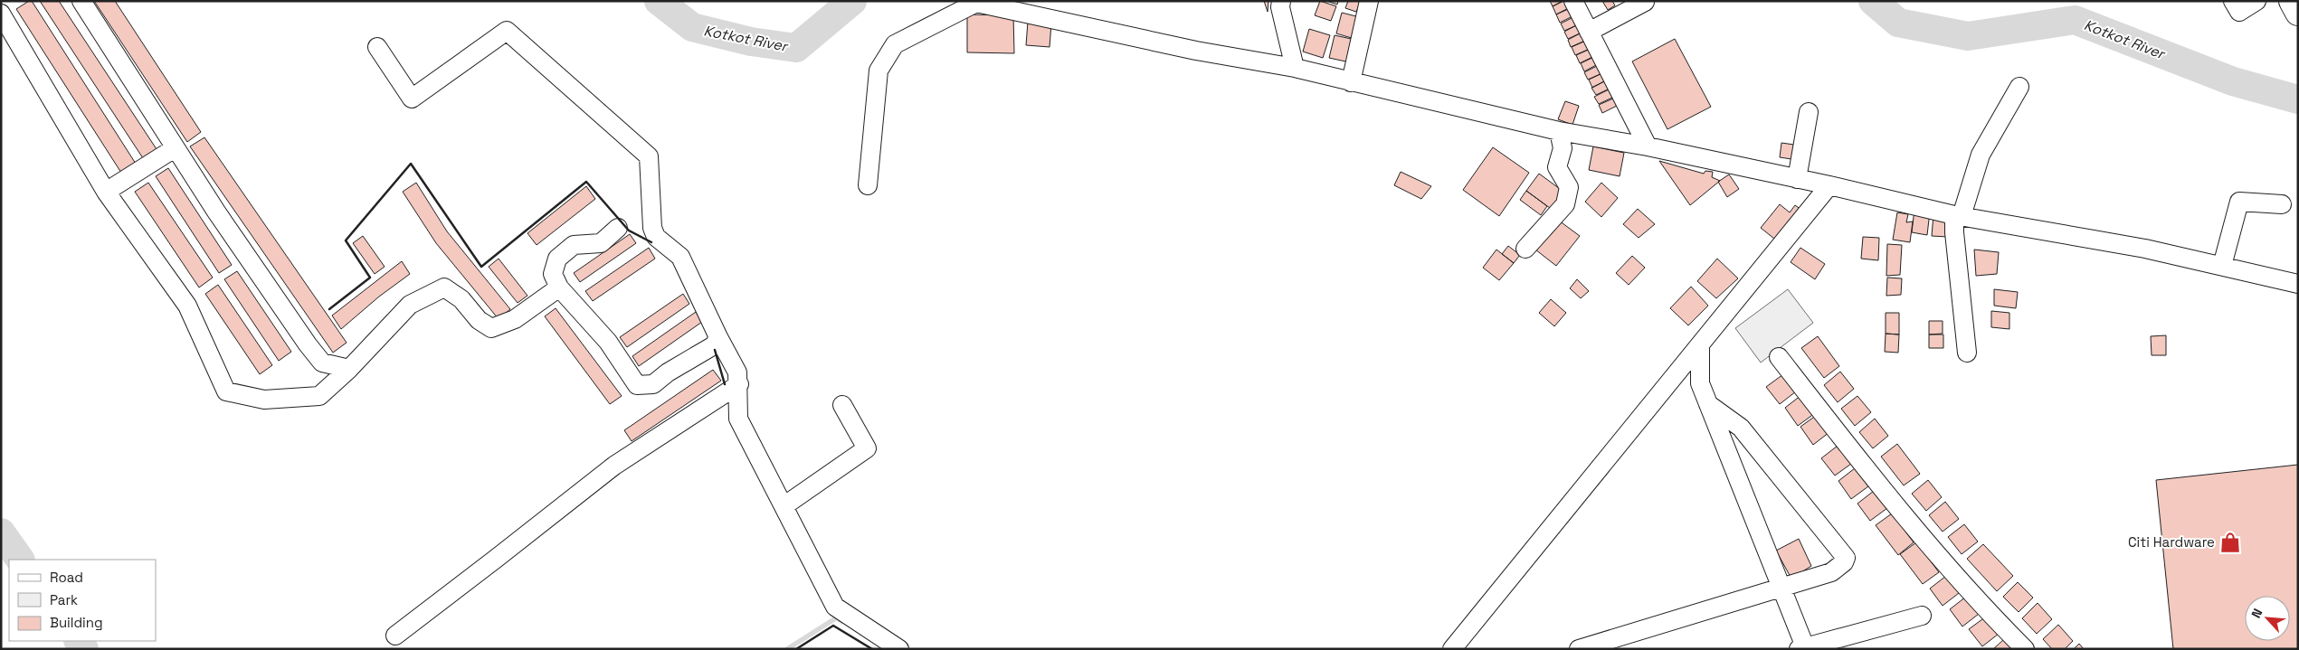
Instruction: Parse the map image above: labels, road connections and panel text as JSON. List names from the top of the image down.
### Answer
{
  "water": ["Kotkot River"],
  "places": {
    "shop": ["Citi Hardware"]
  },
  "legend": ["Road", "Park", "Building"],
  "north": "top left"
}
